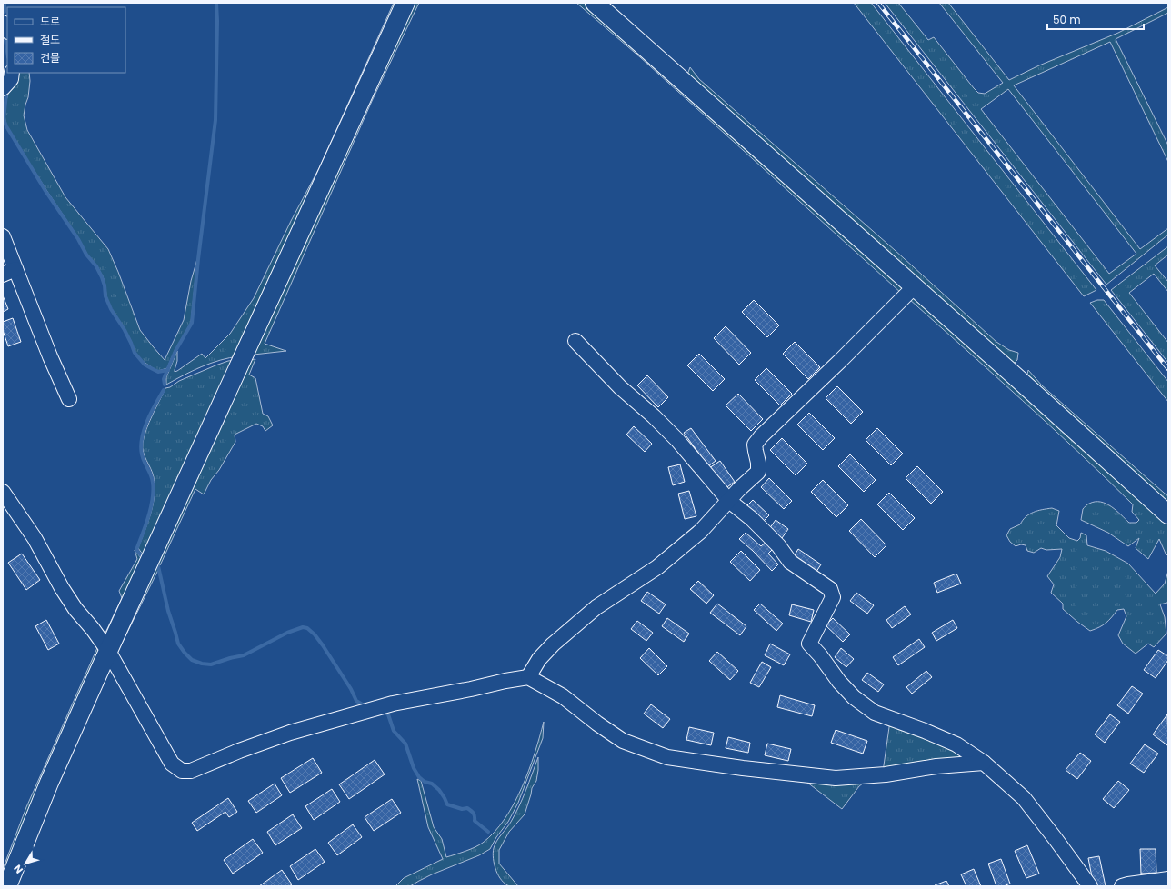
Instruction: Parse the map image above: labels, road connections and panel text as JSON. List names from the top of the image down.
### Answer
{
  "legend": ["도로", "철도", "건물"],
  "scale_bar": "50 m",
  "north": "bottom left"
}
